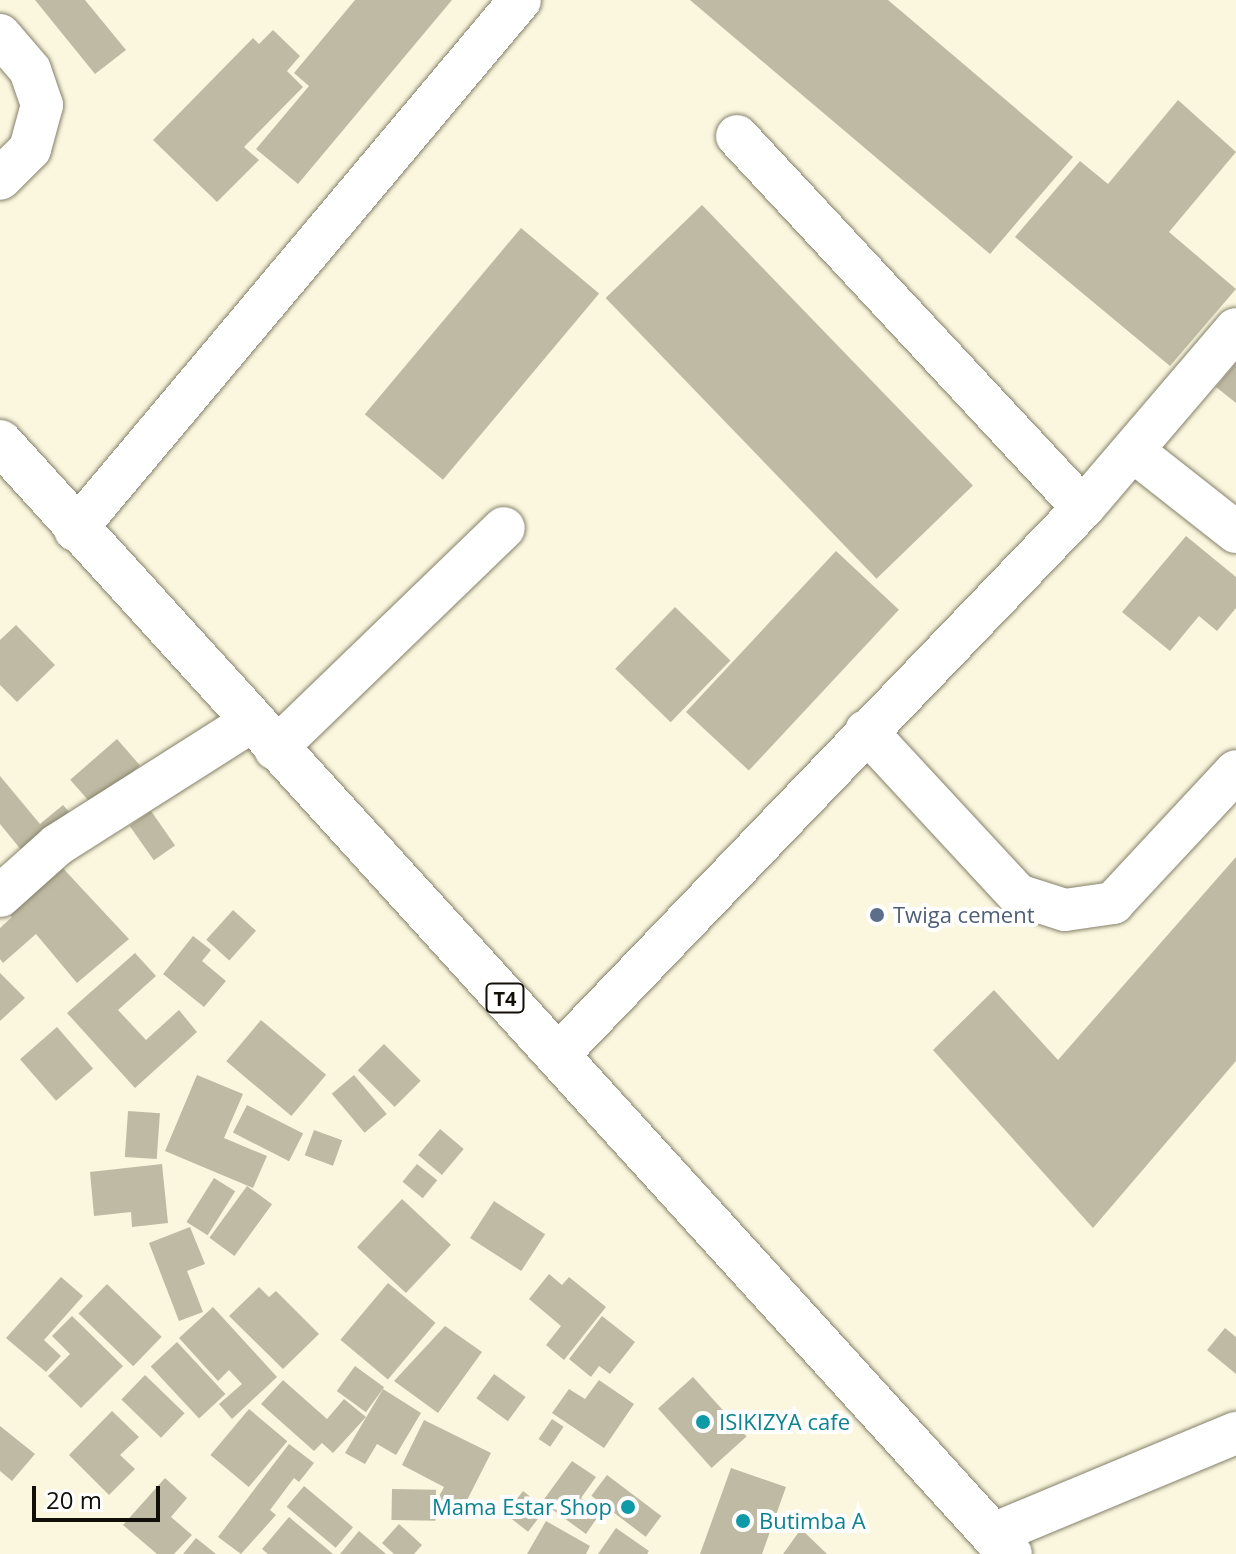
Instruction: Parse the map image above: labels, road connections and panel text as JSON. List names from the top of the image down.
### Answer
{
  "streets": {
    "highway": ["T4"]
  },
  "places": [
    "Twiga cement",
    "ISIKIZYA cafe",
    "Mama Estar Shop",
    "Butimba A"
  ],
  "scale_bar": "20 m"
}
